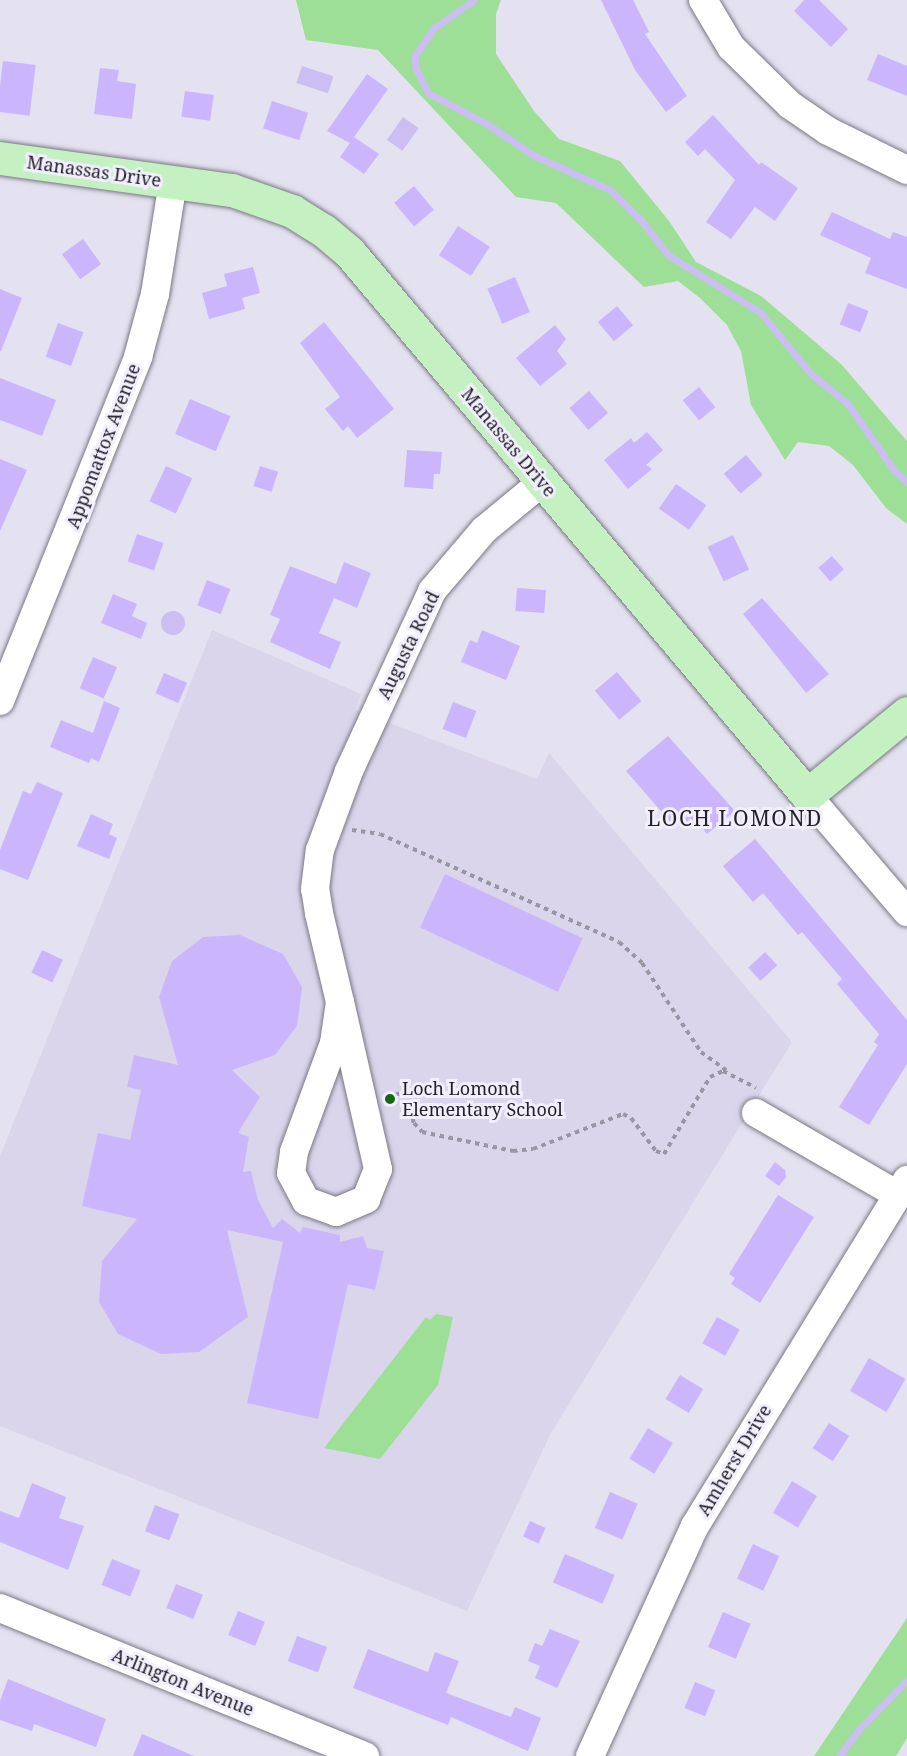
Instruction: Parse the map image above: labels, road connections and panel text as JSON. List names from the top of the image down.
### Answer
{
  "streets": {
    "main road": ["Manassas Drive"],
    "street": [
      "Appomattox Avenue",
      "Augusta Road",
      "Amherst Drive",
      "Arlington Avenue"
    ]
  },
  "crossings": [
    ["Manassas Drive", "Appomattox Avenue"],
    ["Manassas Drive", "Augusta Road"]
  ],
  "districts": ["LOCH LOMOND"],
  "places": ["Loch Lomond Elementary School"]
}
